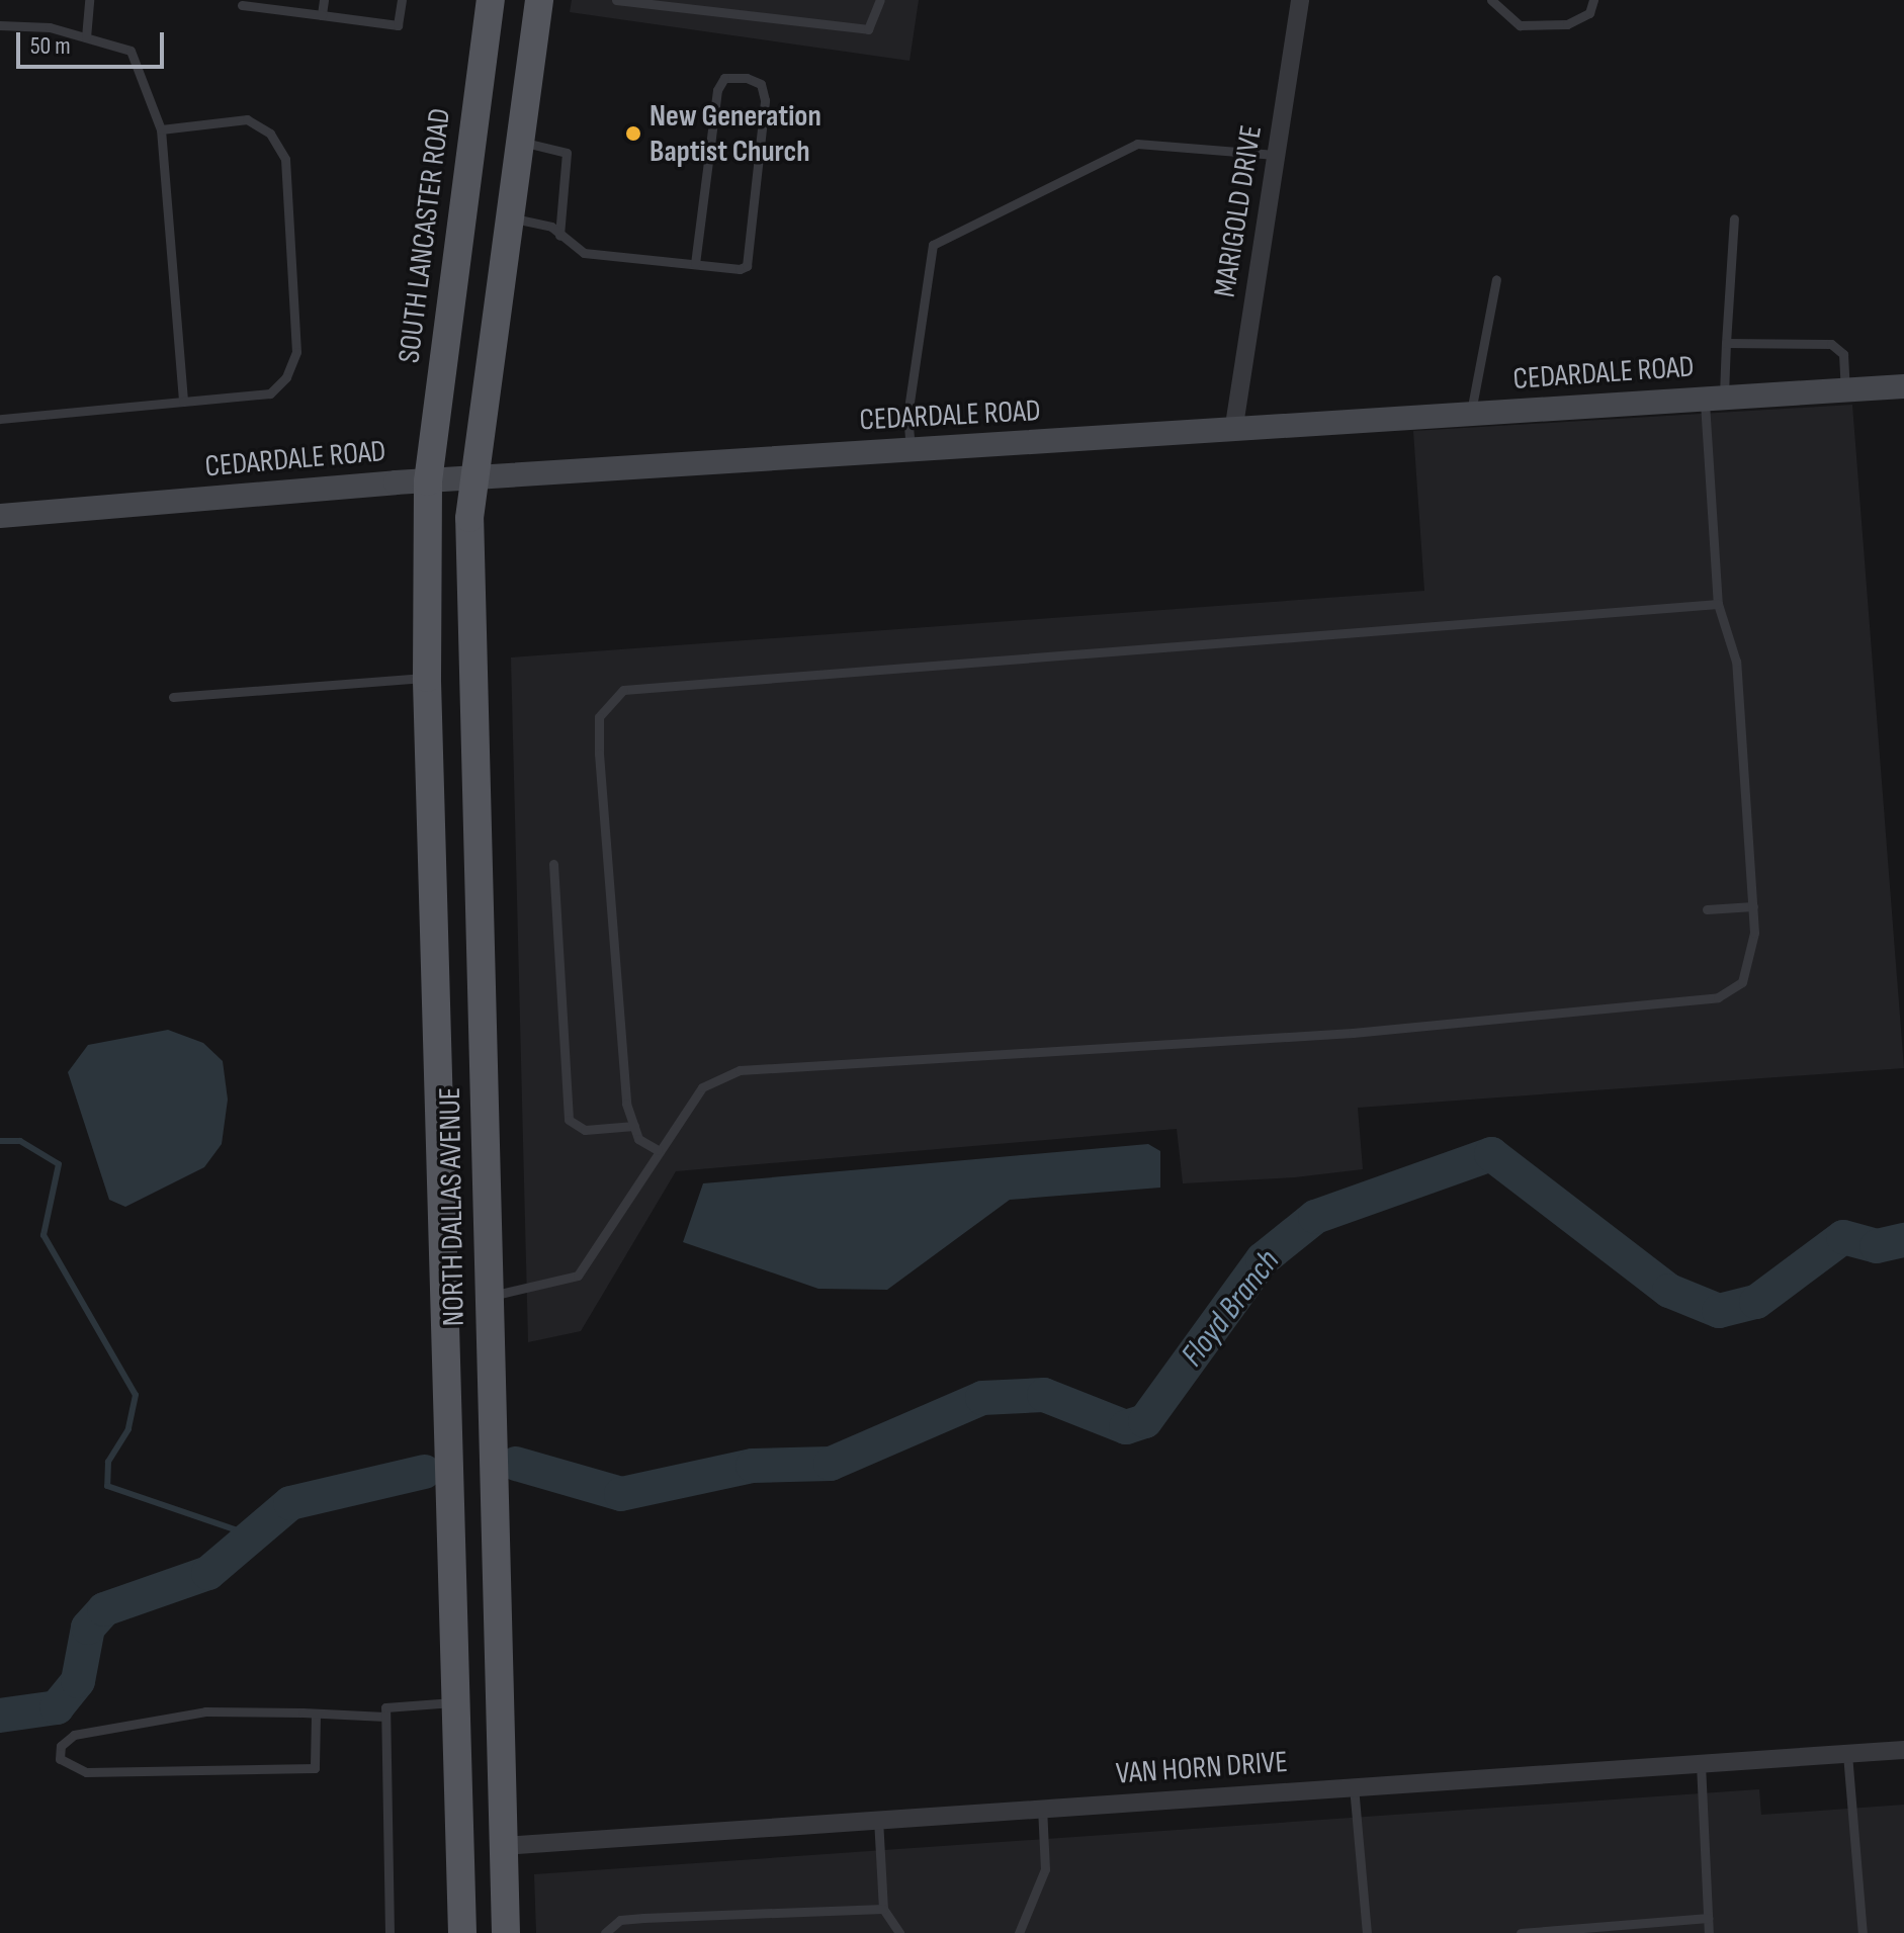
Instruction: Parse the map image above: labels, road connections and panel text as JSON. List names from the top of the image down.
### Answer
{
  "streets": {
    "main road": ["SOUTH LANCASTER ROAD", "NORTH DALLAS AVENUE"],
    "street": ["MARIGOLD DRIVE", "CEDARDALE ROAD", "VAN HORN DRIVE"]
  },
  "crossings": [
    ["MARIGOLD DRIVE", "CEDARDALE ROAD"],
    ["SOUTH LANCASTER ROAD", "CEDARDALE ROAD"],
    ["SOUTH LANCASTER ROAD", "NORTH DALLAS AVENUE"],
    ["CEDARDALE ROAD", "NORTH DALLAS AVENUE"],
    ["NORTH DALLAS AVENUE", "VAN HORN DRIVE"]
  ],
  "water": ["Floyd Branch"],
  "places": ["New Generation Baptist Church"],
  "scale_bar": "50 m"
}
